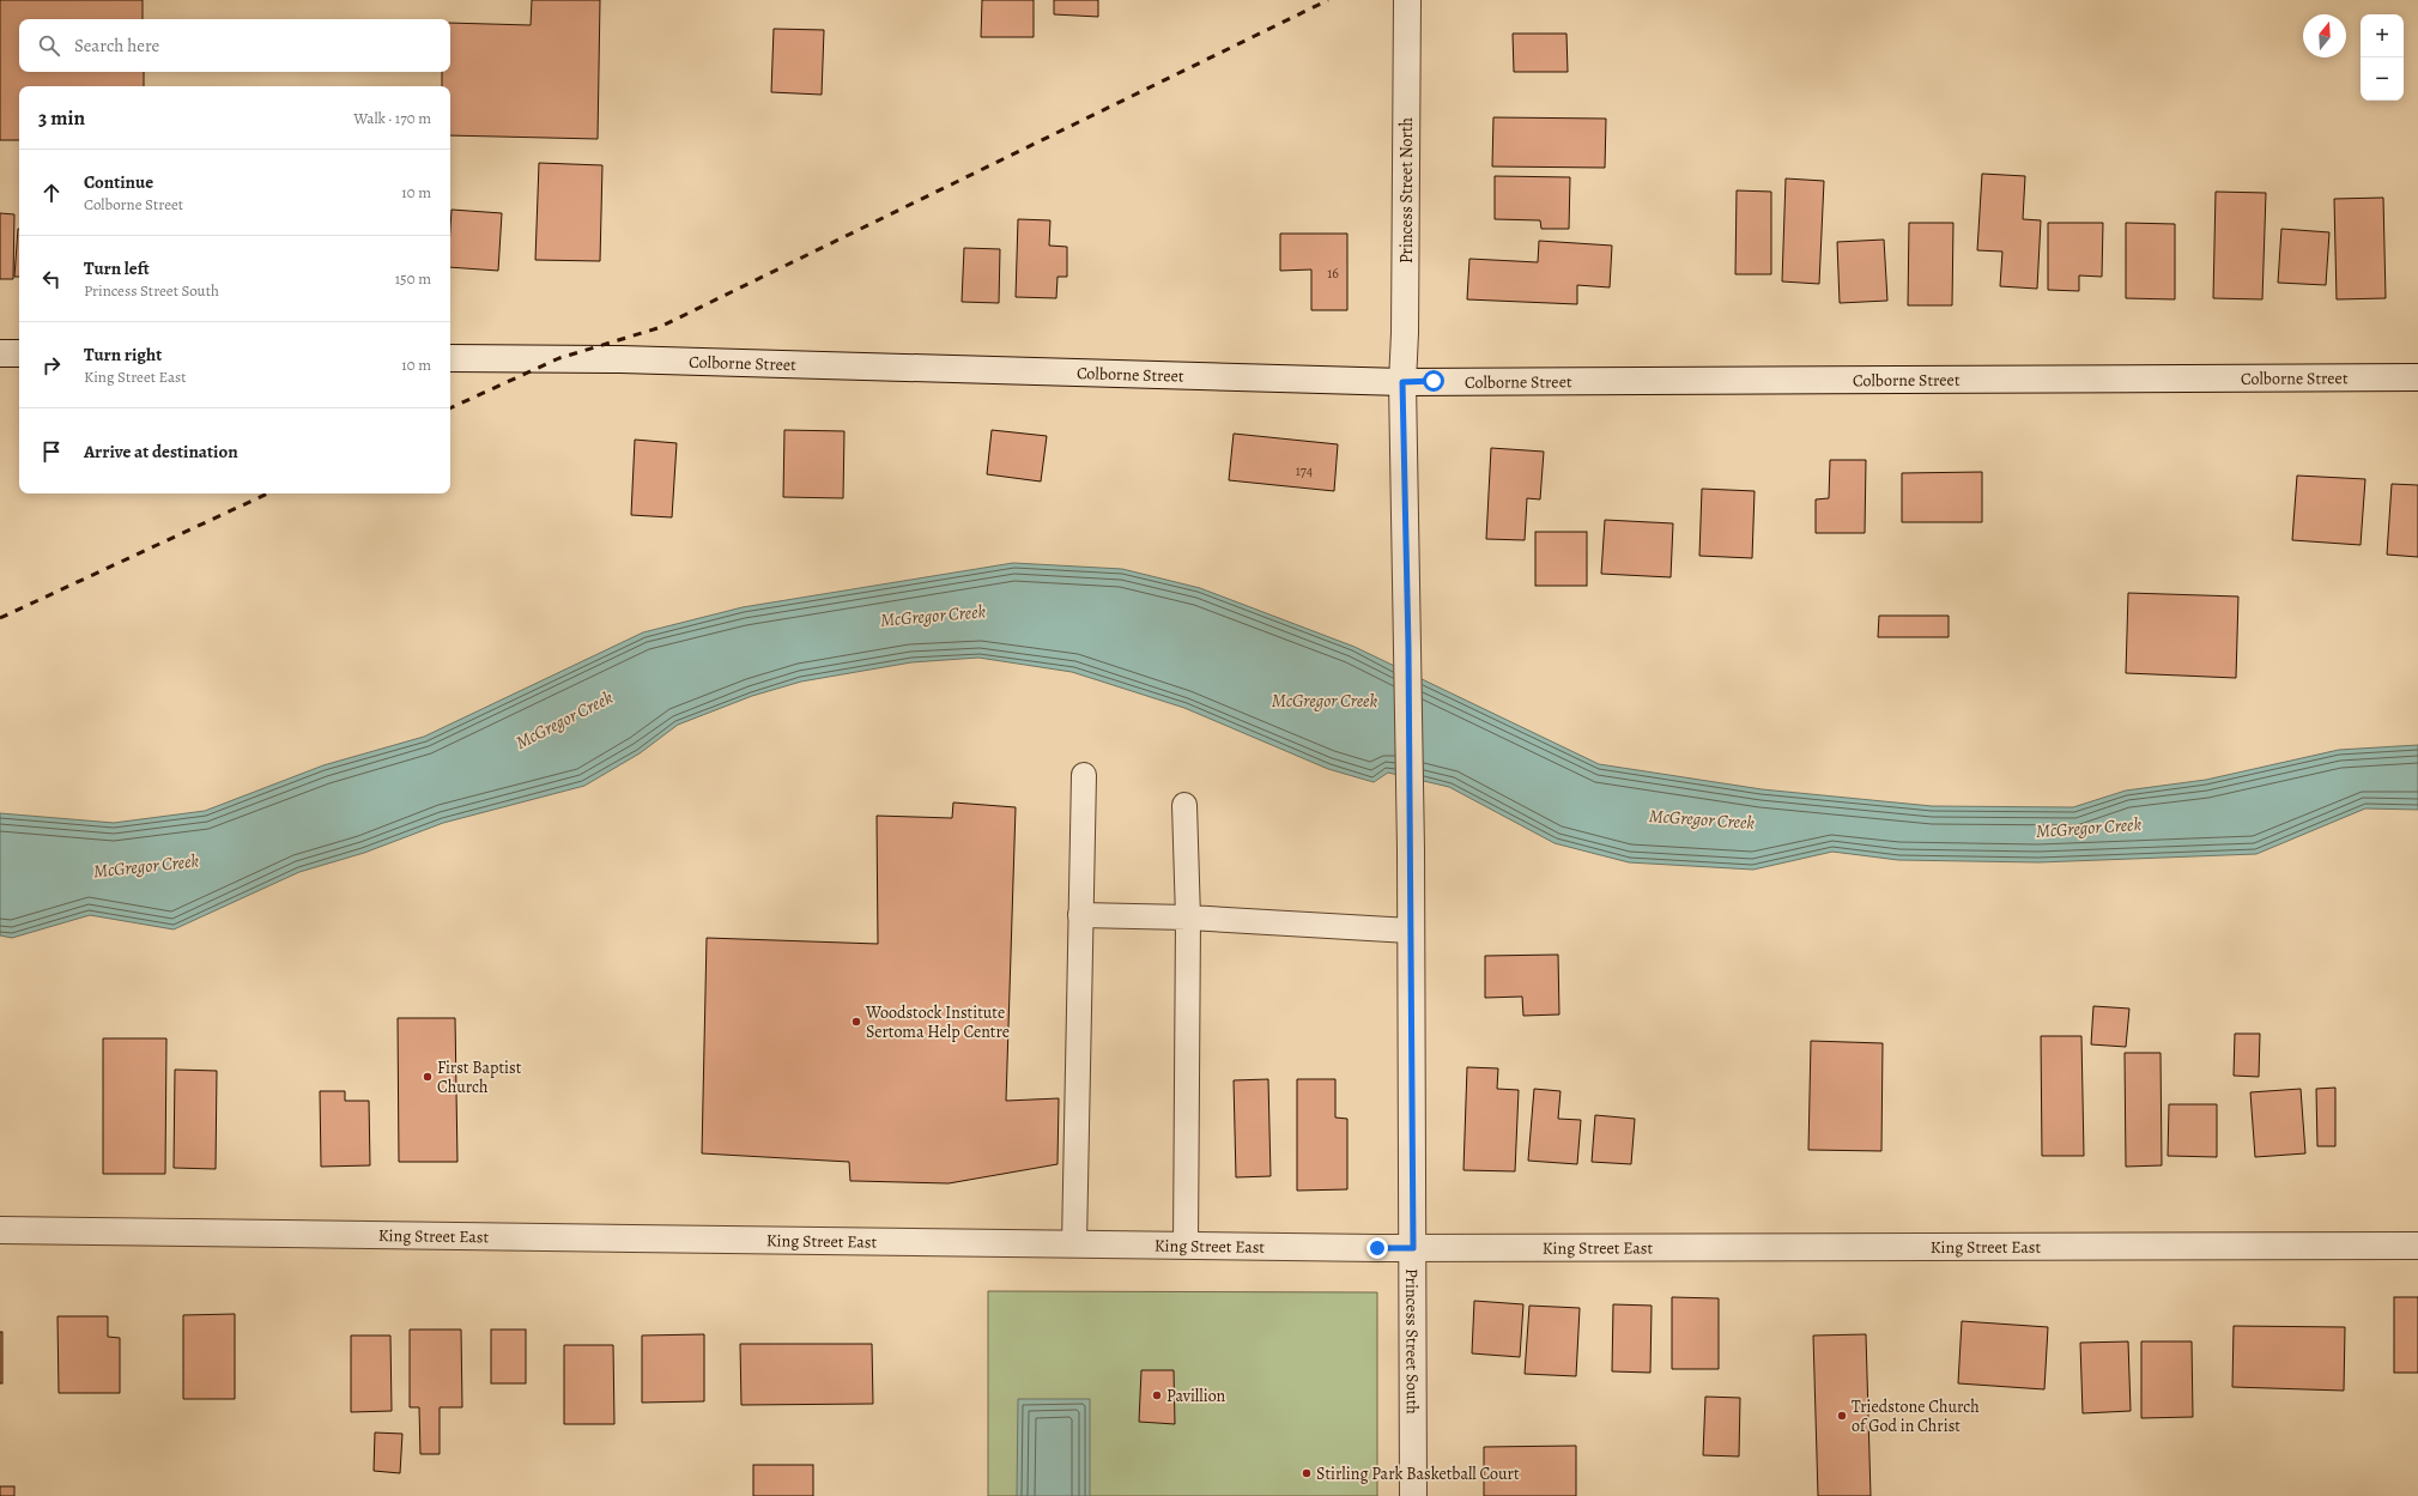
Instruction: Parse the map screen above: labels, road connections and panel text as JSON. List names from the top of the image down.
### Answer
{
  "streets": {
    "street": [
      "Princess Street North",
      "Colborne Street",
      "King Street East",
      "Princess Street South"
    ]
  },
  "crossings": [
    ["Princess Street North", "Colborne Street"],
    ["Princess Street North", "Princess Street South"],
    ["Colborne Street", "Princess Street South"],
    ["King Street East", "Princess Street South"]
  ],
  "water": ["McGregor Creek"],
  "places": [
    "Woodstock Institute Sertoma Help Centre",
    "First Baptist Church",
    "Pavillion",
    "Triedstone Church of God in Christ",
    "Stirling Park Basketball Court"
  ],
  "house_numbers": ["16", "174"],
  "north": "top",
  "page": {
    "map_buttons": ["+", "−"],
    "search": "Search here",
    "heading": ["3 min", "Walk · 170 m"],
    "list": [
      ["Continue", "Colborne Street", "10 m"],
      ["Turn left", "Princess Street South", "150 m"],
      ["Turn right", "King Street East", "10 m"],
      "Arrive at destination"
    ]
  }
}
